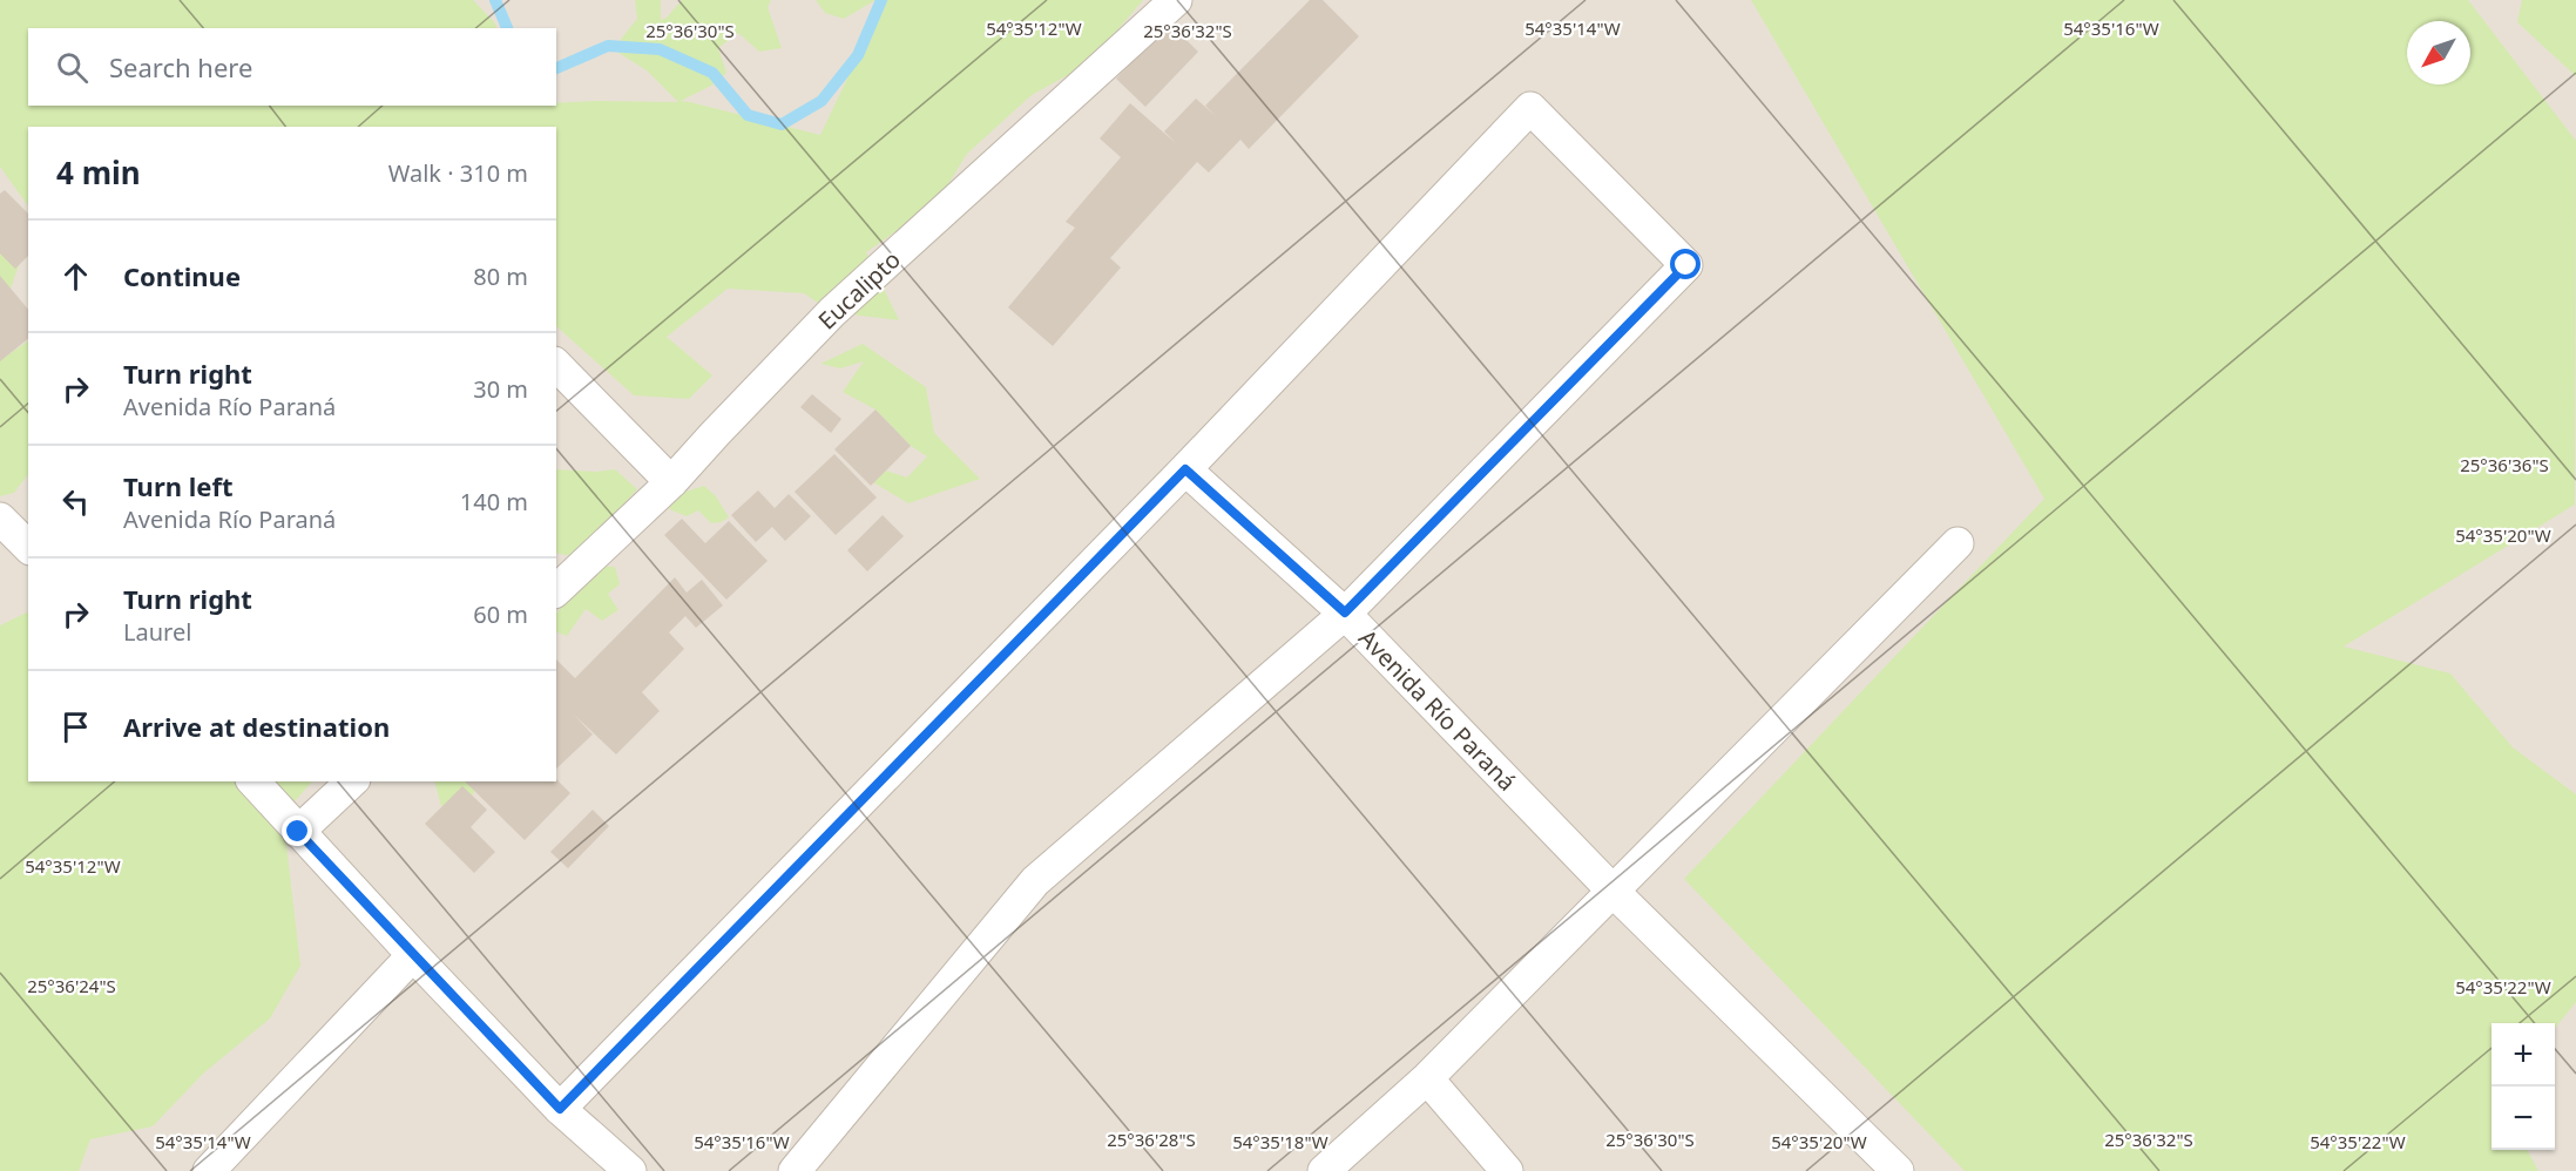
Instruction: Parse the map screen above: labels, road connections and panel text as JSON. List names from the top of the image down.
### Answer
{
  "streets": {
    "street": ["Eucalipto", "Avenida Río Paraná"]
  },
  "north": "bottom left",
  "page": {
    "search": "Search here",
    "heading": ["4 min", "Walk · 310 m"],
    "list": [
      ["Continue", "80 m"],
      ["Turn right", "Avenida Río Paraná", "30 m"],
      ["Turn left", "Avenida Río Paraná", "140 m"],
      ["Turn right", "Laurel", "60 m"],
      "Arrive at destination"
    ],
    "map_buttons": ["+", "−"]
  },
  "coordinates": [
    "54°35'12\"W",
    "54°35'14\"W",
    "54°35'16\"W",
    "25°36'30\"S",
    "25°36'32\"S",
    "25°36'36\"S",
    "54°35'20\"W",
    "25°36'24\"S",
    "54°35'22\"W",
    "25°36'28\"S",
    "54°35'18\"W"
  ]
}
